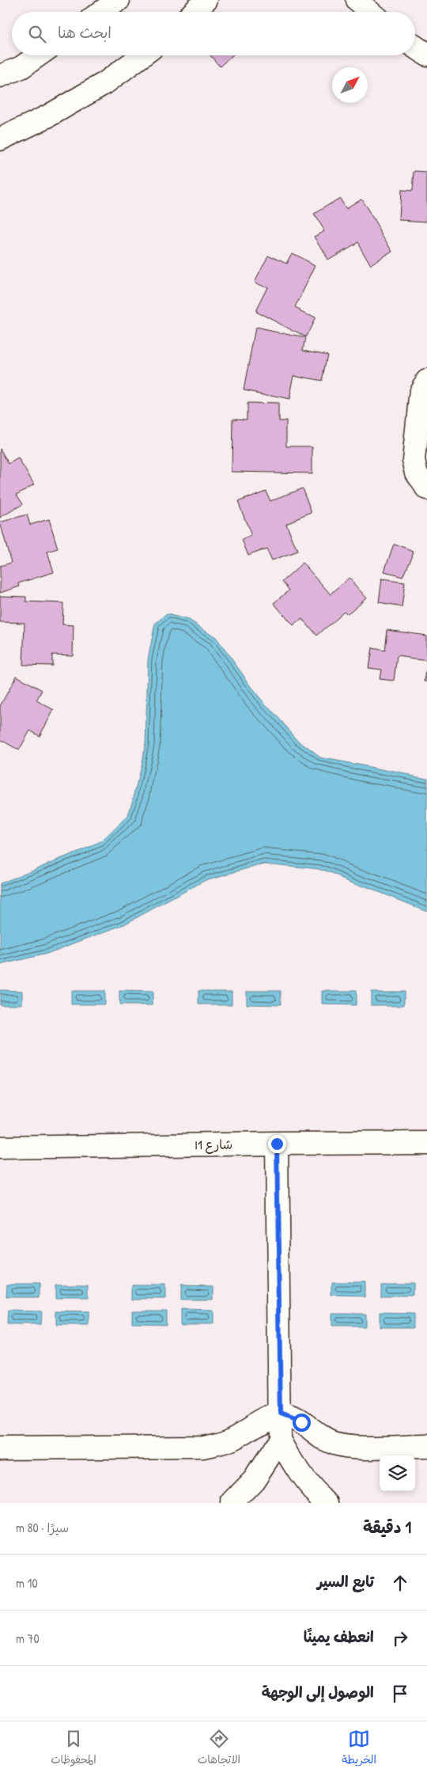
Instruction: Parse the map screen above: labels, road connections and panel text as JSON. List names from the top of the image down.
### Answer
{
  "streets": {
    "street": ["I1 شارع"]
  },
  "north": "top right",
  "page": {
    "search": "ابحث هنا",
    "heading": ["1 دقيقة", "سيرًا · 80 m"],
    "list": [
      ["تابع السير", "10 m"],
      ["انعطف يمينًا", "70 m"],
      "الوصول إلى الوجهة"
    ],
    "nav": ["الخريطة", "الاتجاهات", "المحفوظات"]
  }
}
